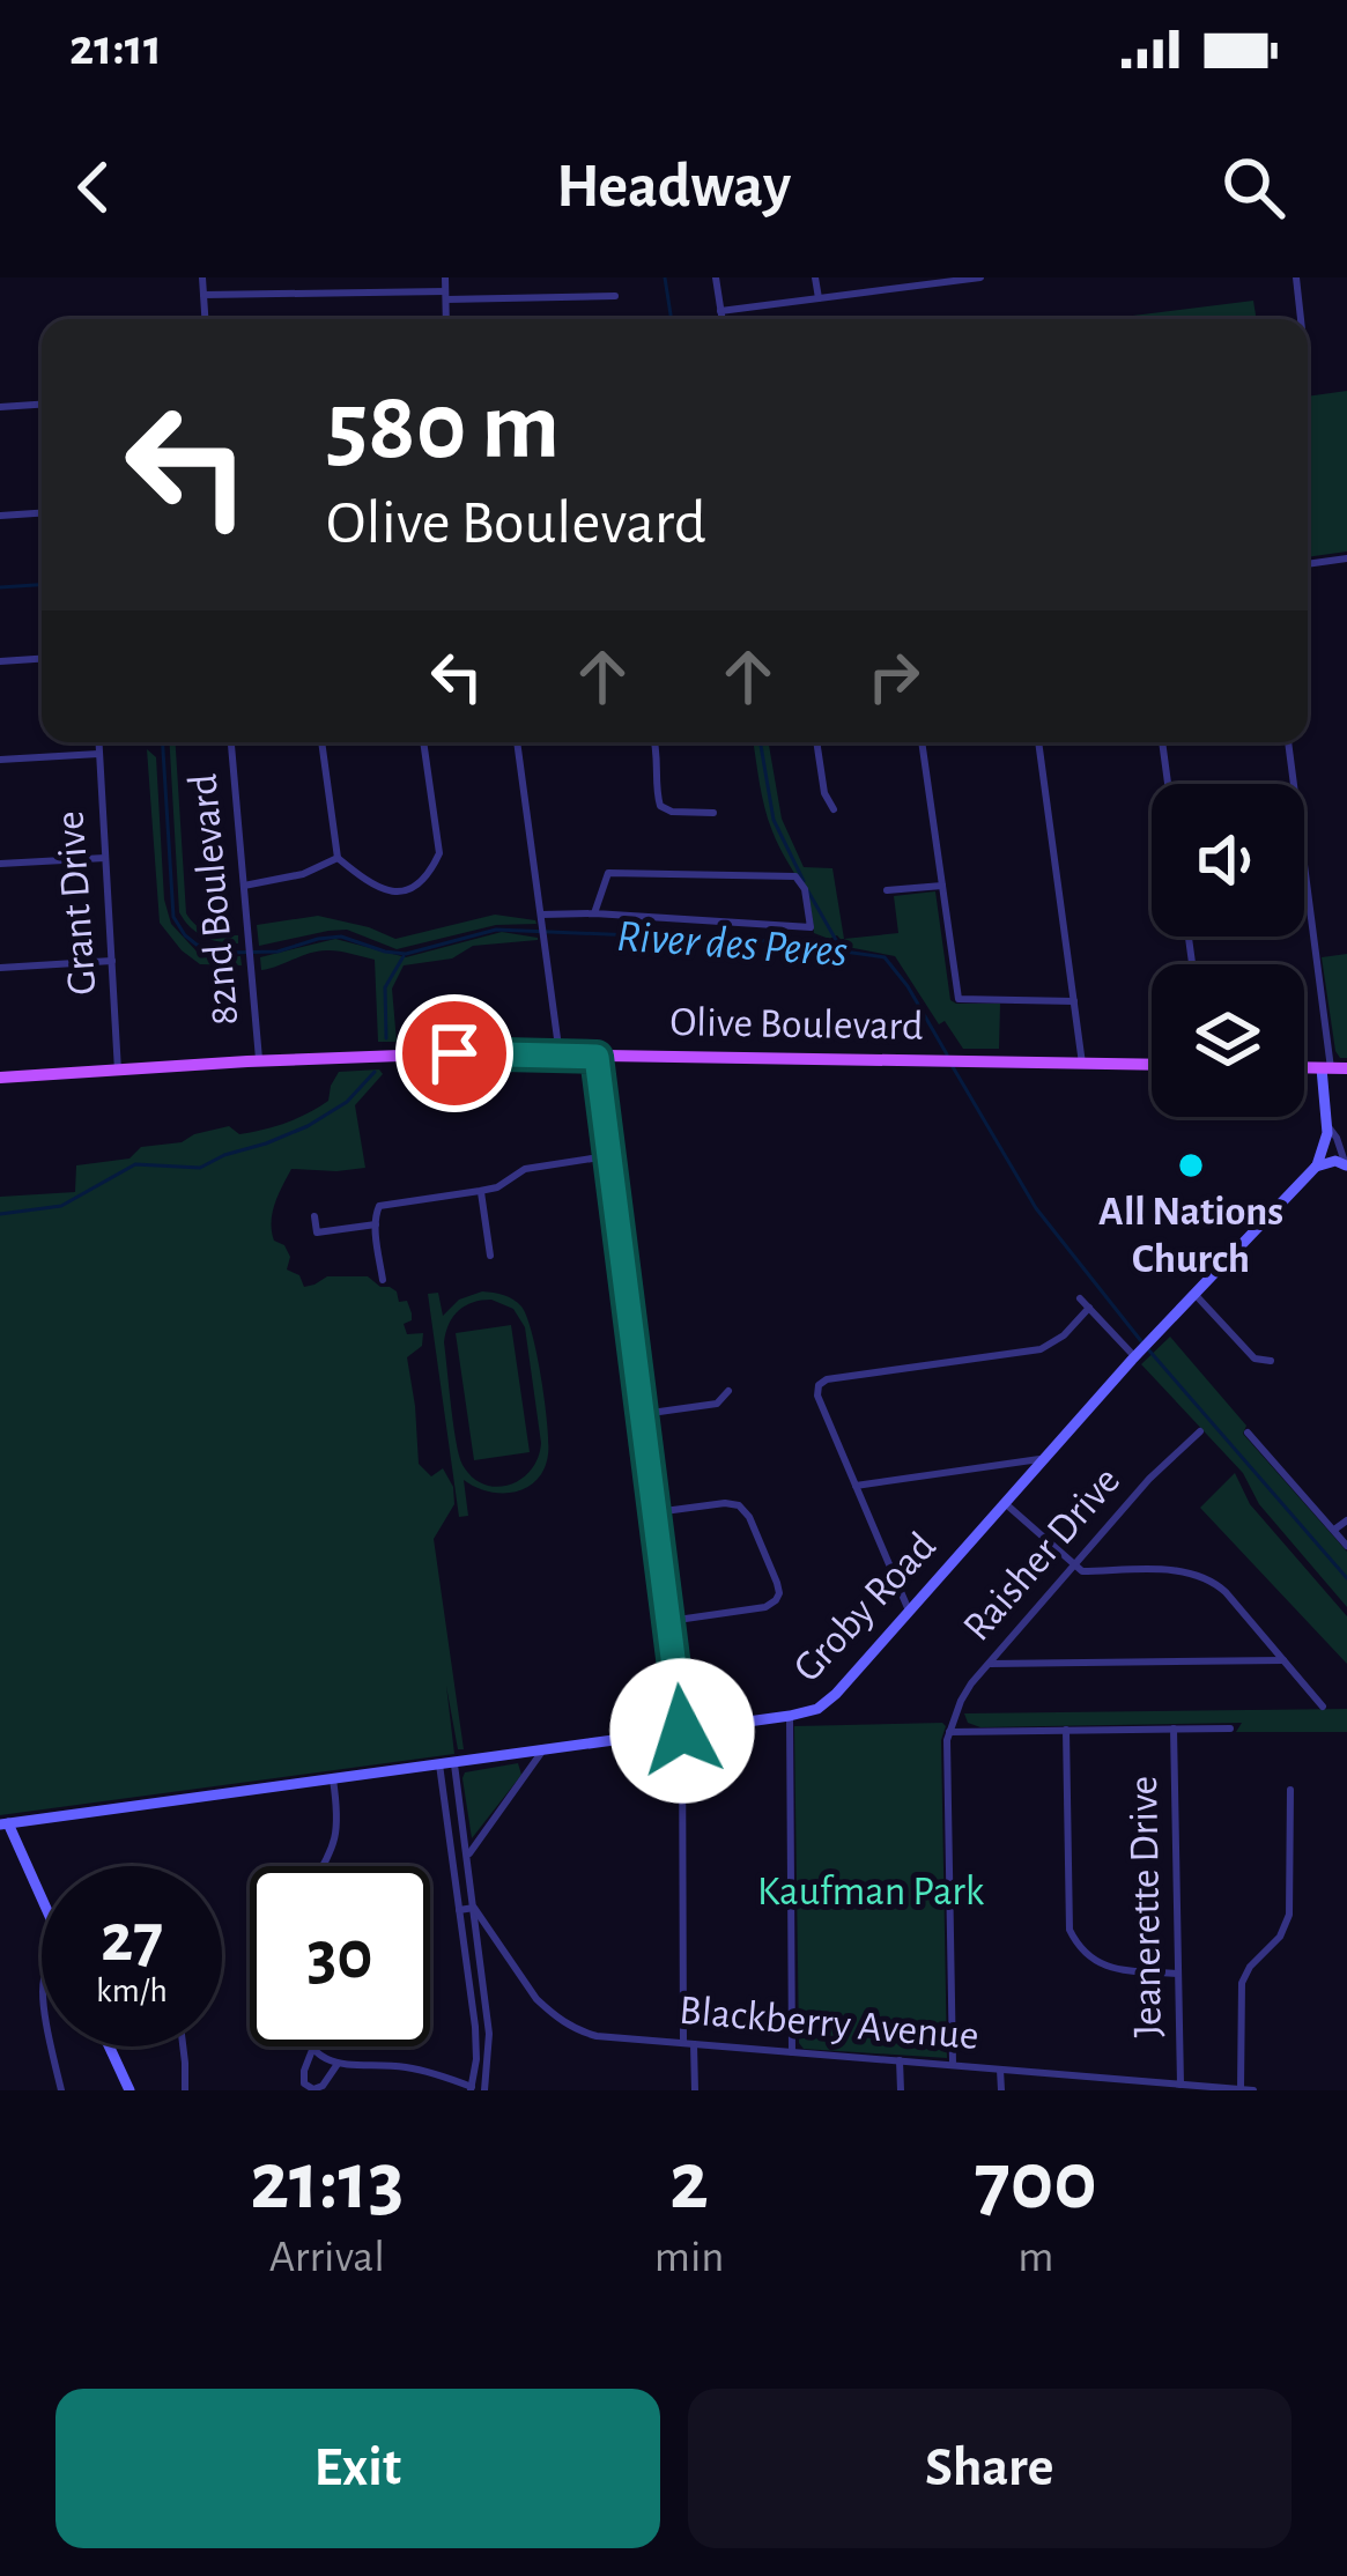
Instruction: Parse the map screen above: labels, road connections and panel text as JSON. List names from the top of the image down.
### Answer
{
  "streets": {
    "main road": ["Olive Boulevard"],
    "street": [
      "82nd Boulevard",
      "Grant Drive",
      "Raisher Drive",
      "Groby Road",
      "Jeanerette Drive",
      "Blackberry Avenue"
    ]
  },
  "crossings": [
    ["82nd Boulevard", "Olive Boulevard"],
    ["Grant Drive", "Olive Boulevard"],
    ["Jeanerette Drive", "Blackberry Avenue"]
  ],
  "water": ["River des Peres"],
  "parks": ["Kaufman Park"],
  "places": ["All Nations Church"],
  "page": {
    "status": "21:11",
    "header": "Headway",
    "turn": ["580 m", "Olive Boulevard"],
    "speed": "27 km/h",
    "limit": "30",
    "eta": [
      "21:13",
      "Arrival",
      "2",
      "min",
      "700",
      "m"
    ],
    "buttons": ["Exit", "Share"]
  }
}
